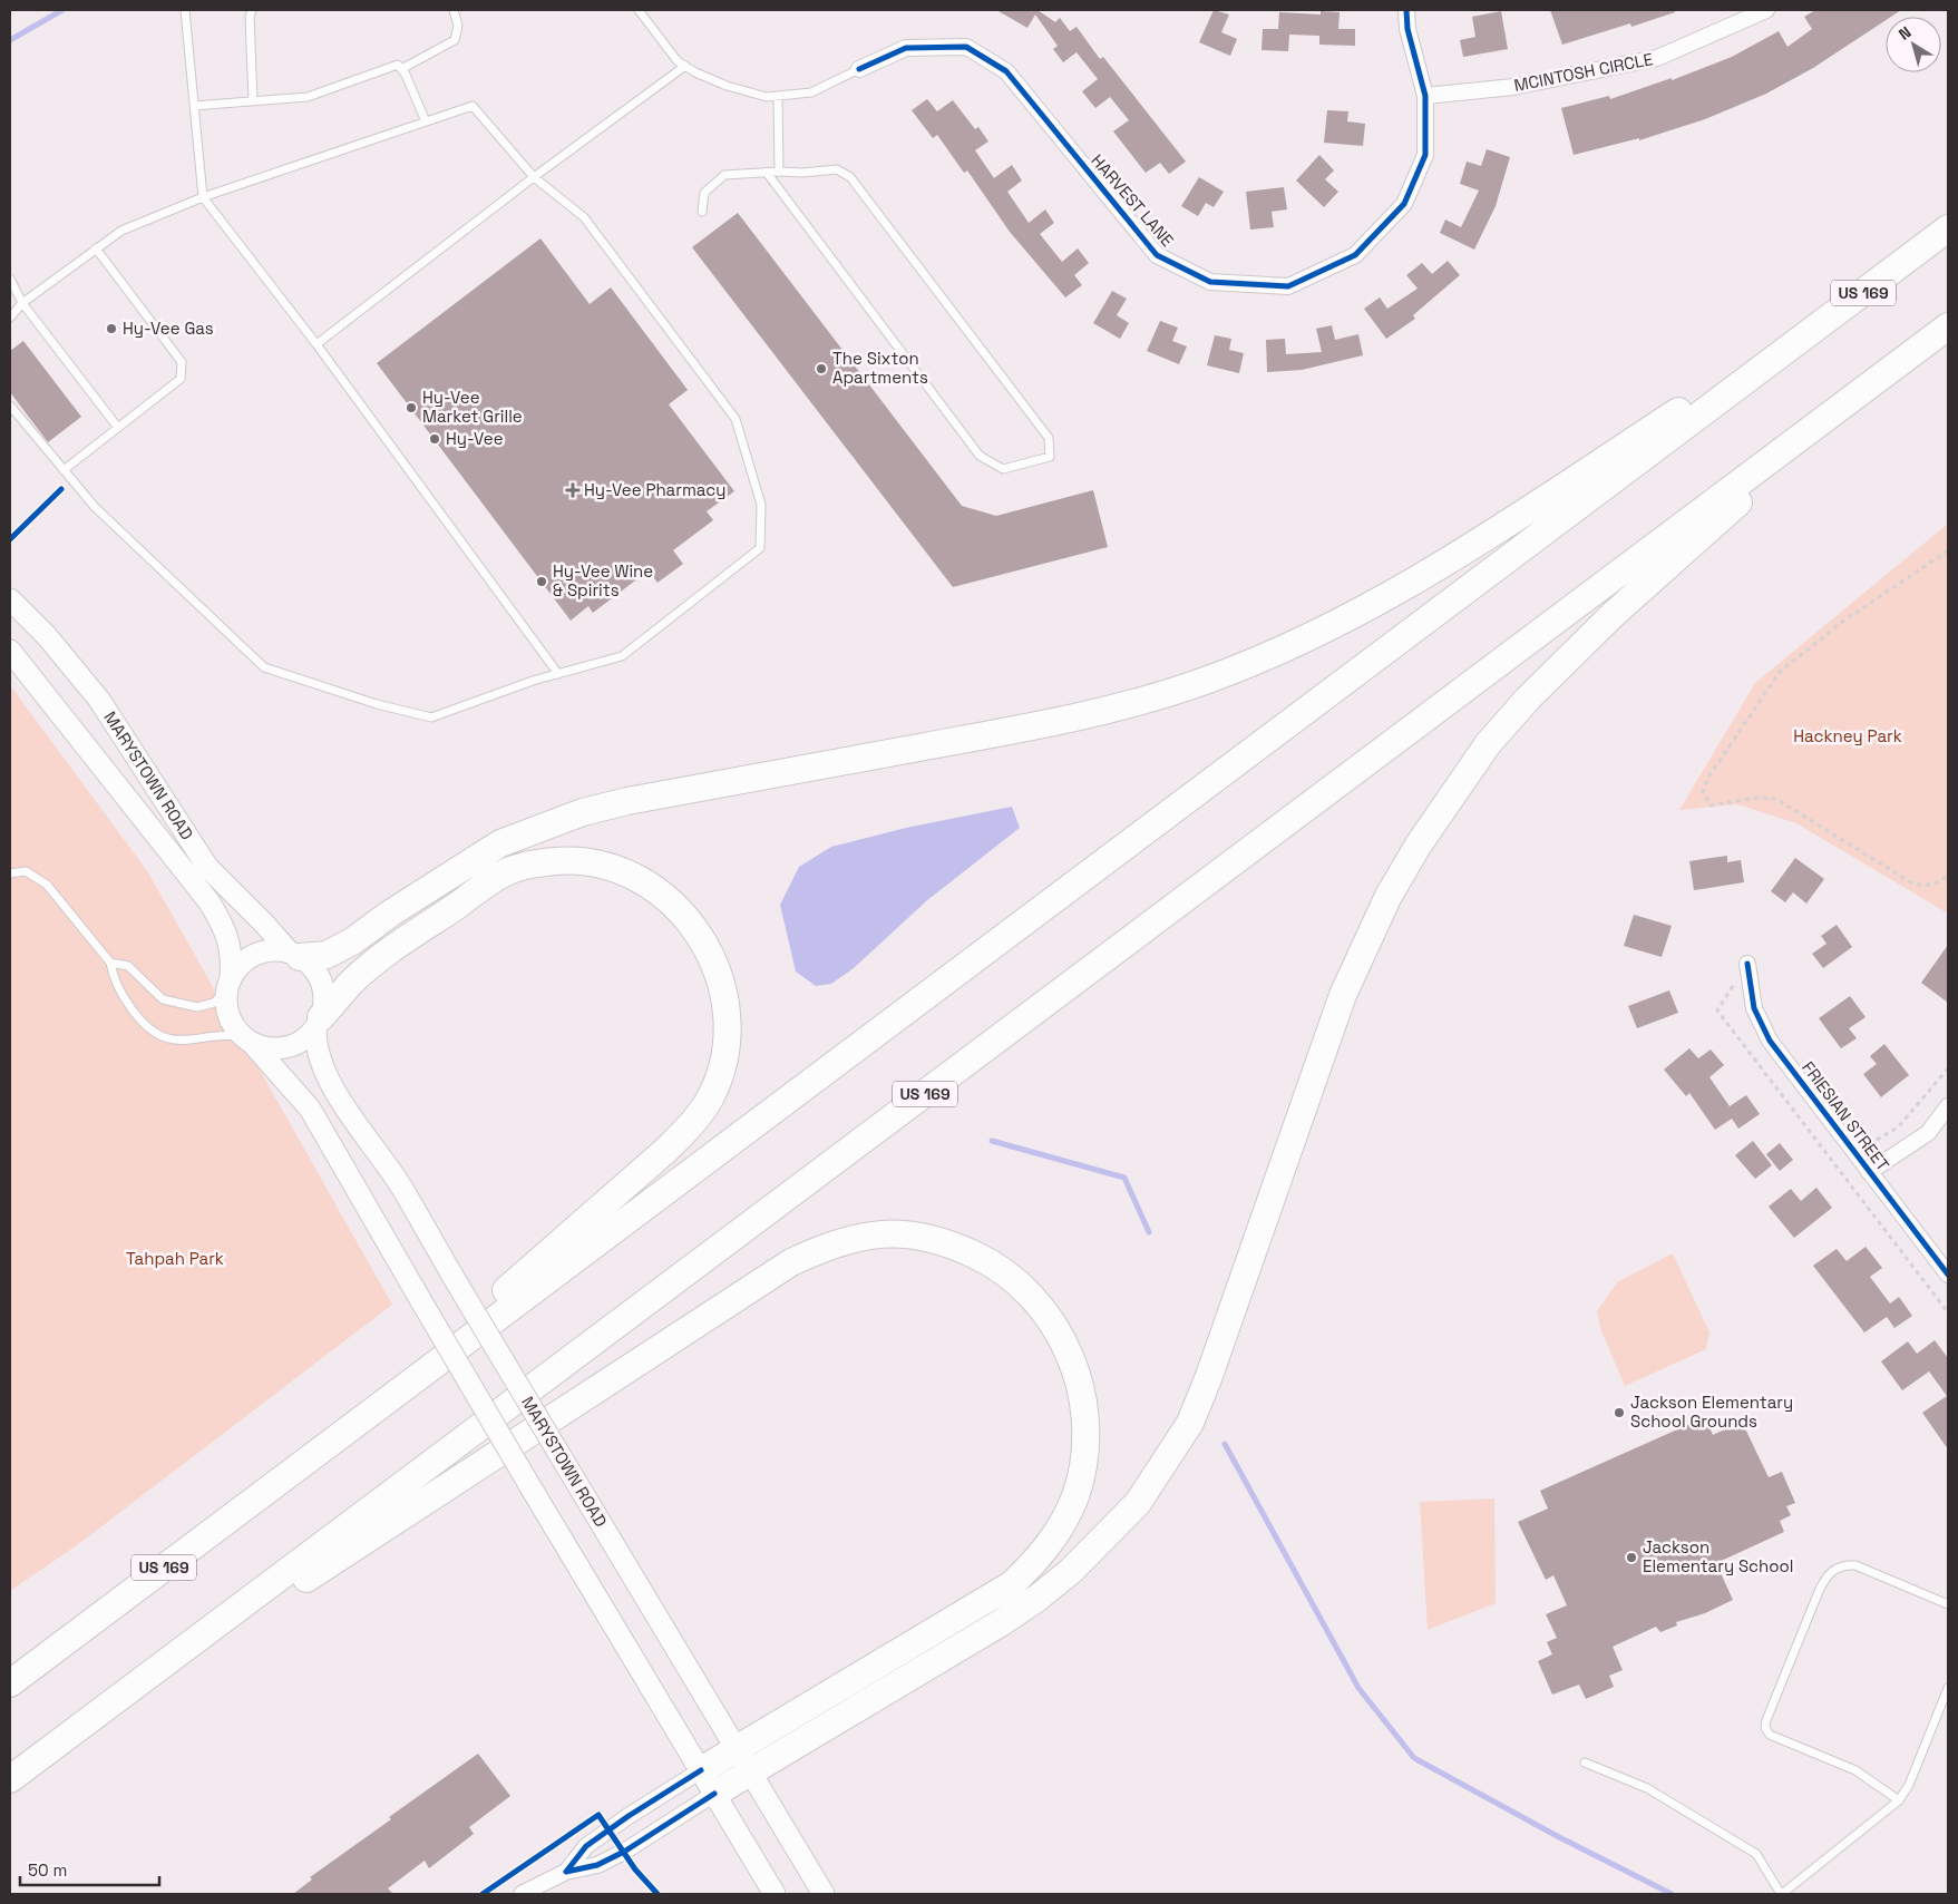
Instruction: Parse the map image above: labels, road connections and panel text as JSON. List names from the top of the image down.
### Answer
{
  "streets": {
    "highway": ["US 169"],
    "main road": ["MARYSTOWN ROAD"],
    "street": ["MCINTOSH CIRCLE", "HARVEST LANE", "FRIESIAN STREET"]
  },
  "crossings": [
    ["MCINTOSH CIRCLE", "HARVEST LANE"]
  ],
  "parks": ["Hackney Park", "Tahpah Park"],
  "places": {
    "other": [
      "Hy-Vee Gas",
      "The Sixton Apartments",
      "Hy-Vee Market Grille",
      "Hy-Vee",
      "Hy-Vee Wine & Spirits",
      "Jackson Elementary School Grounds",
      "Jackson Elementary School"
    ],
    "health": ["Hy-Vee Pharmacy"]
  },
  "scale_bar": "50 m",
  "north": "top left"
}
